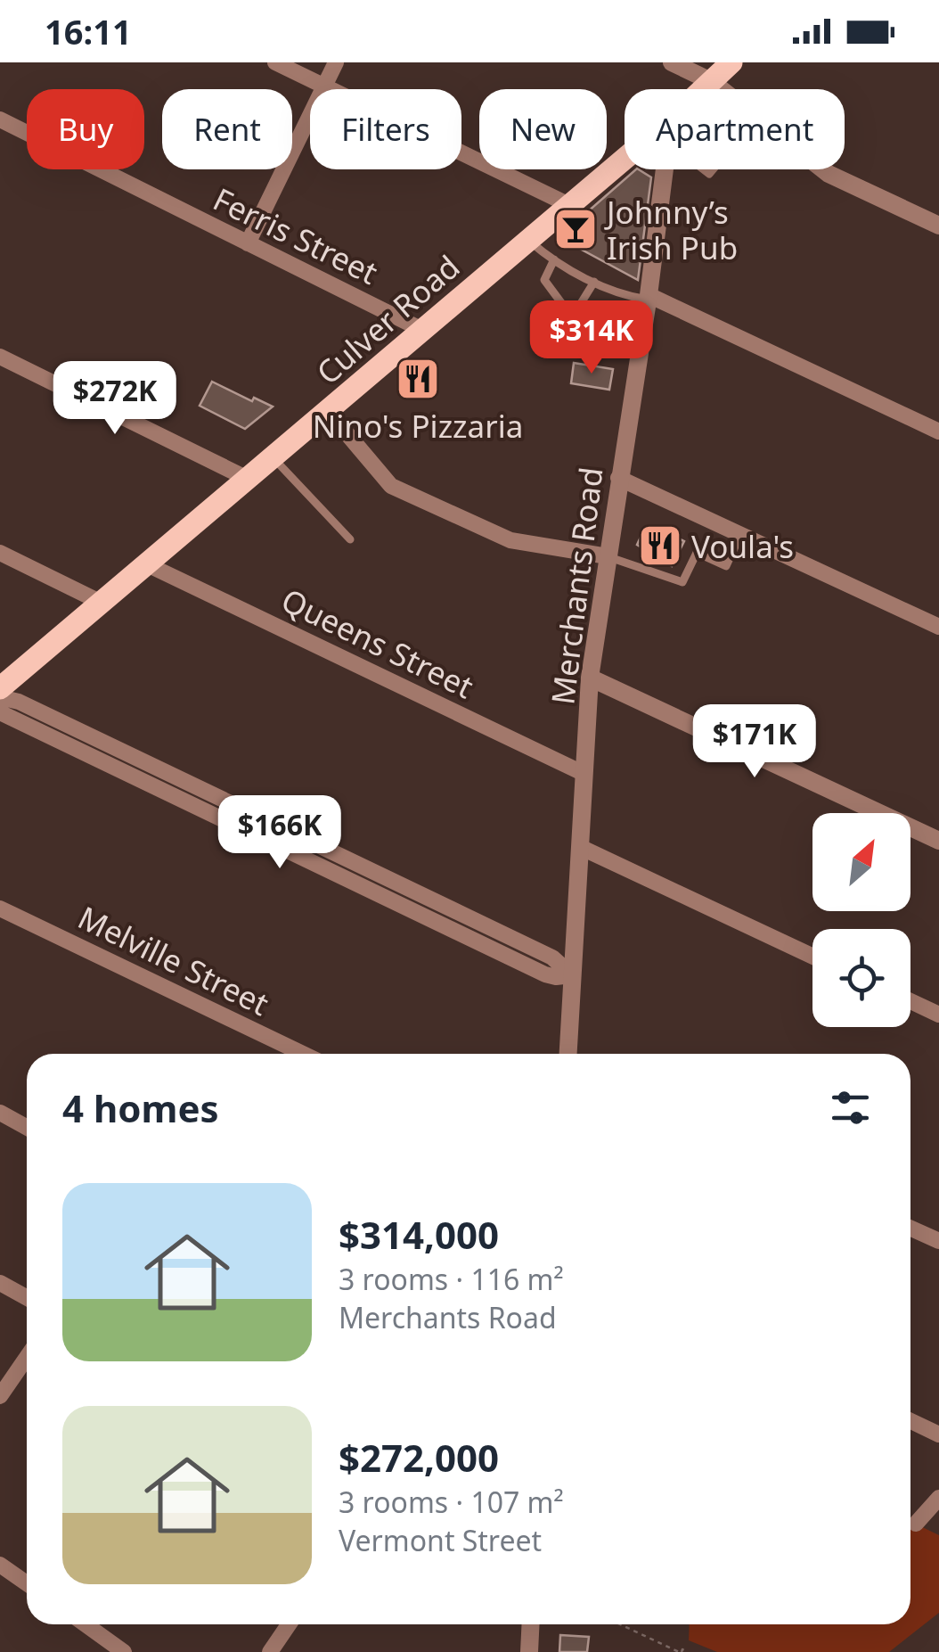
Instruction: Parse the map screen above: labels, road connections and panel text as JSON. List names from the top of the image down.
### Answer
{
  "streets": {
    "main road": ["Culver Road"],
    "street": [
      "Ferris Street",
      "Merchants Road",
      "Queens Street",
      "Melville Street"
    ]
  },
  "crossings": [
    ["Ferris Street", "Culver Road"],
    ["Culver Road", "Queens Street"],
    ["Merchants Road", "Queens Street"]
  ],
  "places": {
    "bar": ["Johnny’s Irish Pub"],
    "restaurant": ["Nino's Pizzaria", "Voula's"]
  },
  "north": "top right",
  "page": {
    "status": "16:11",
    "chip": [
      "Buy",
      "Rent",
      "Filters",
      "New",
      "Apartment"
    ],
    "price": [
      "$314K",
      "$272K",
      "$171K",
      "$166K"
    ],
    "heading": "4 homes",
    "list": [
      {
        "name": "$314,000",
        "note": "3 rooms · 116 m² · Merchants Road"
      },
      {
        "name": "$272,000",
        "note": "3 rooms · 107 m² · Vermont Street"
      }
    ]
  }
}
